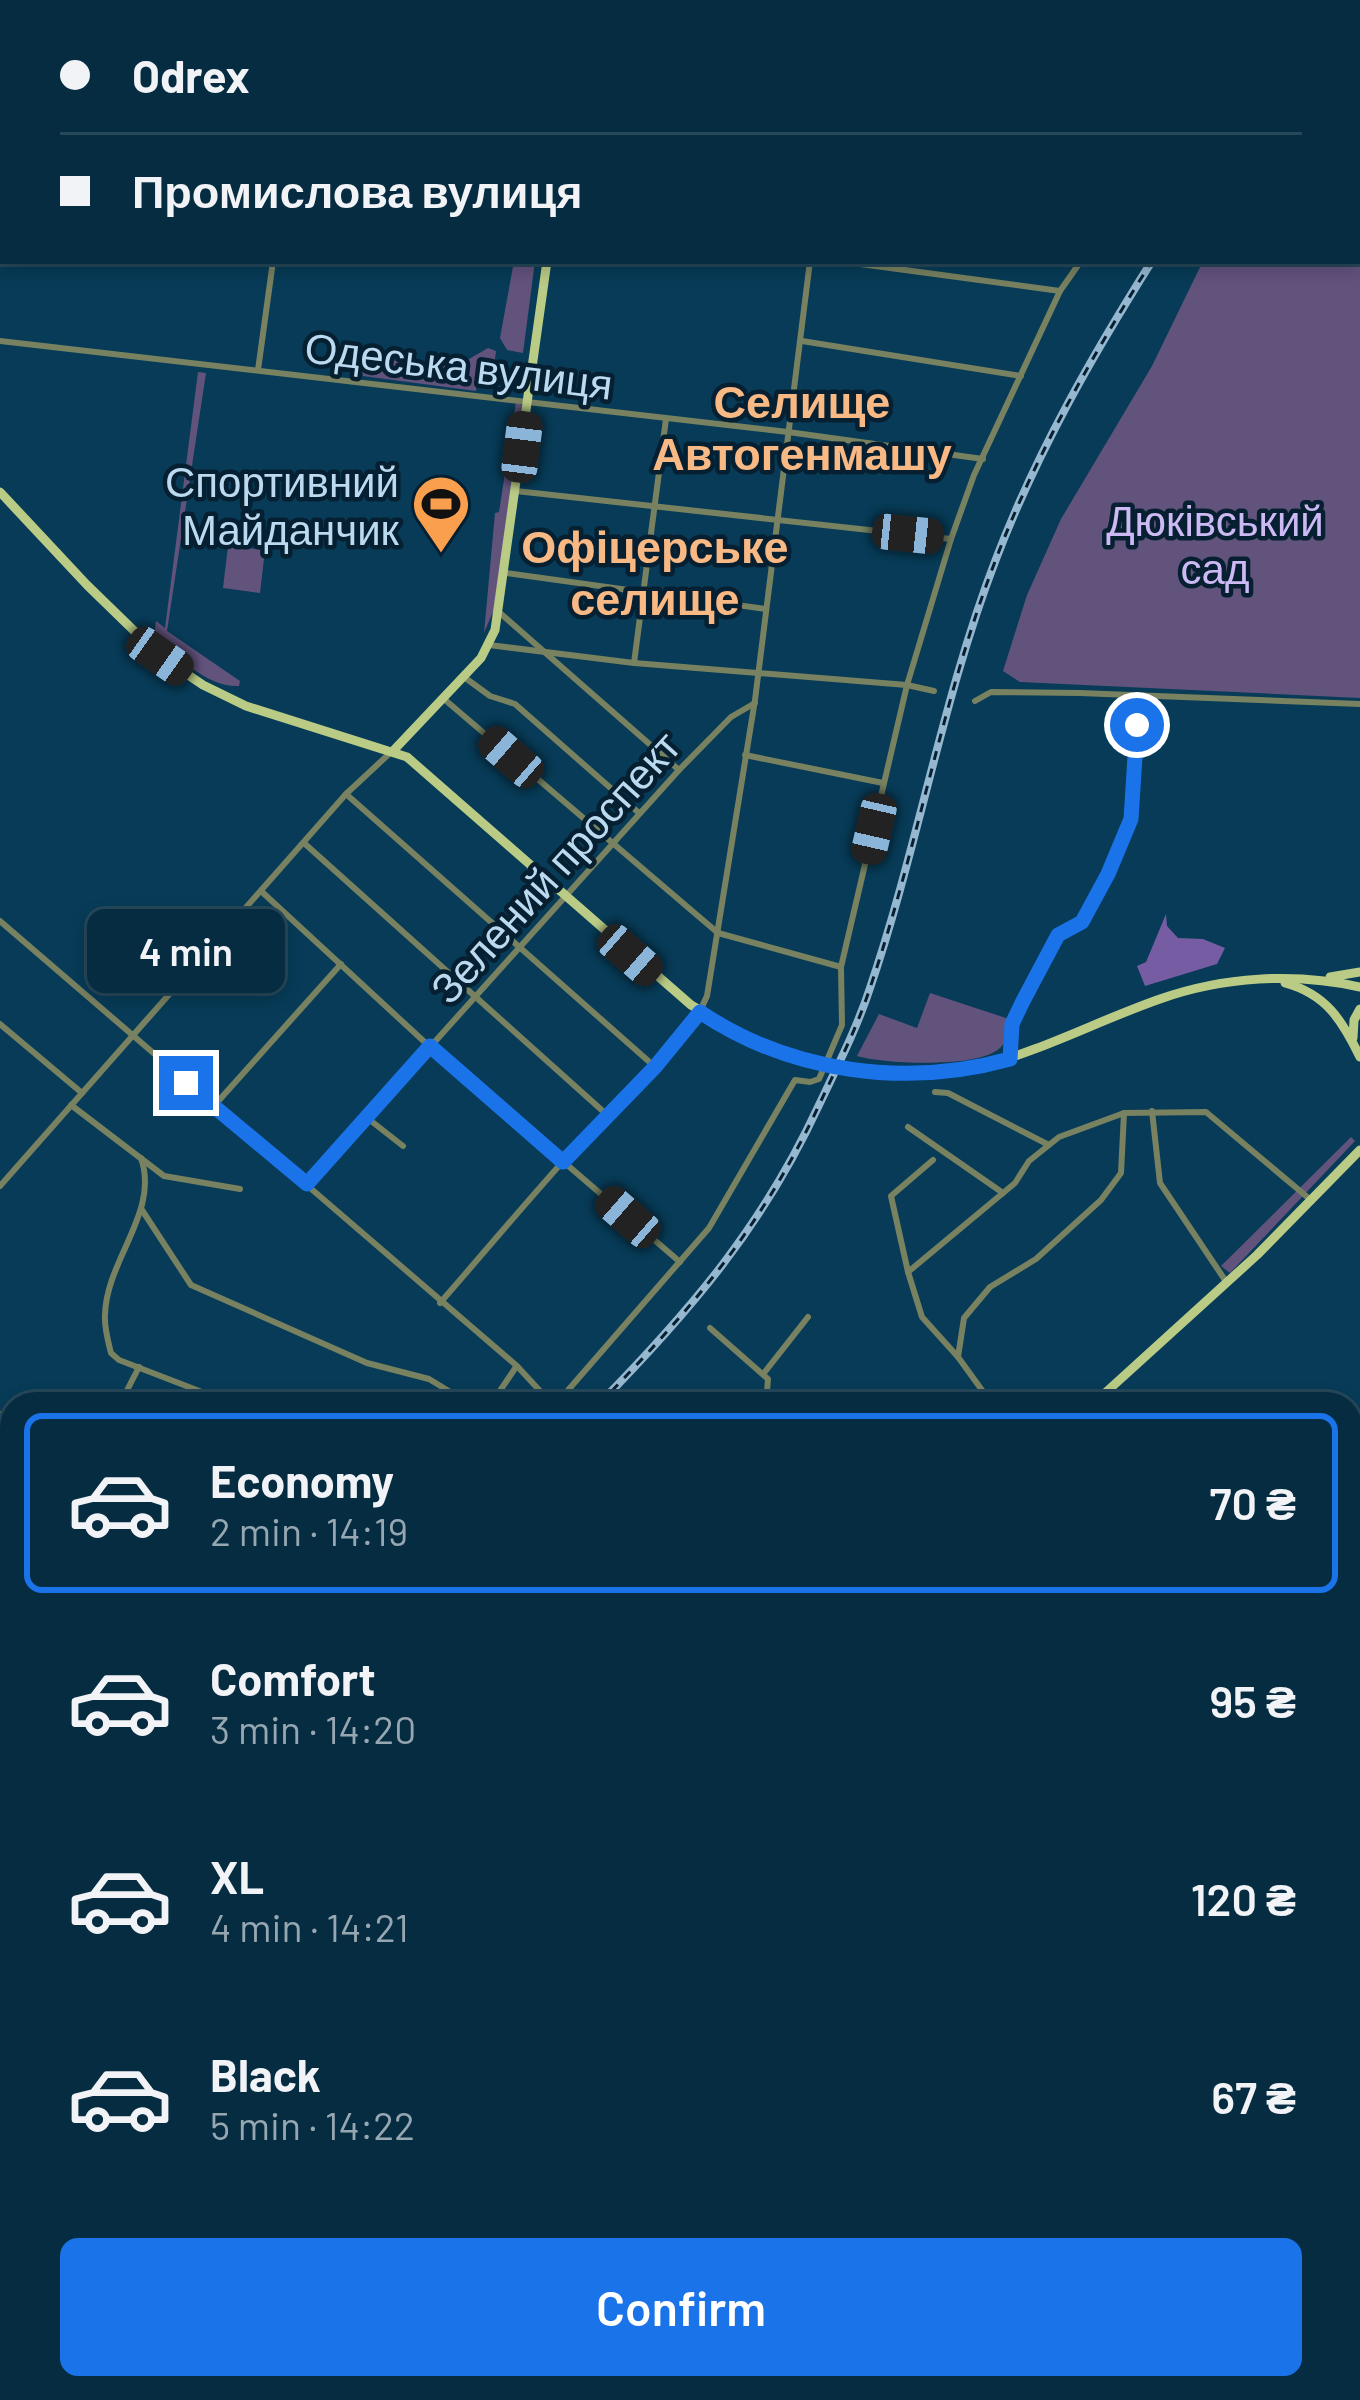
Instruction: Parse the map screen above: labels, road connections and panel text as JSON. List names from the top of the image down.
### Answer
{
  "streets": {
    "street": ["Одеська вулиця", "Зелений проспект"]
  },
  "districts": ["Селище Автогенмашу", "Офіцерське селище"],
  "parks": ["Дюківський сад"],
  "places": {
    "sports": ["Спортивний Майданчик"]
  },
  "page": {
    "banner": ["Odrex", "Промислова вулиця"],
    "bubble": "4 min",
    "list": [
      {
        "name": "Economy",
        "note": "2 min · 14:19",
        "value": "70 ₴"
      },
      {
        "name": "Comfort",
        "note": "3 min · 14:20",
        "value": "95 ₴"
      },
      {
        "name": "XL",
        "note": "4 min · 14:21",
        "value": "120 ₴"
      },
      {
        "name": "Black",
        "note": "5 min · 14:22",
        "value": "67 ₴"
      }
    ],
    "buttons": "Confirm"
  }
}
